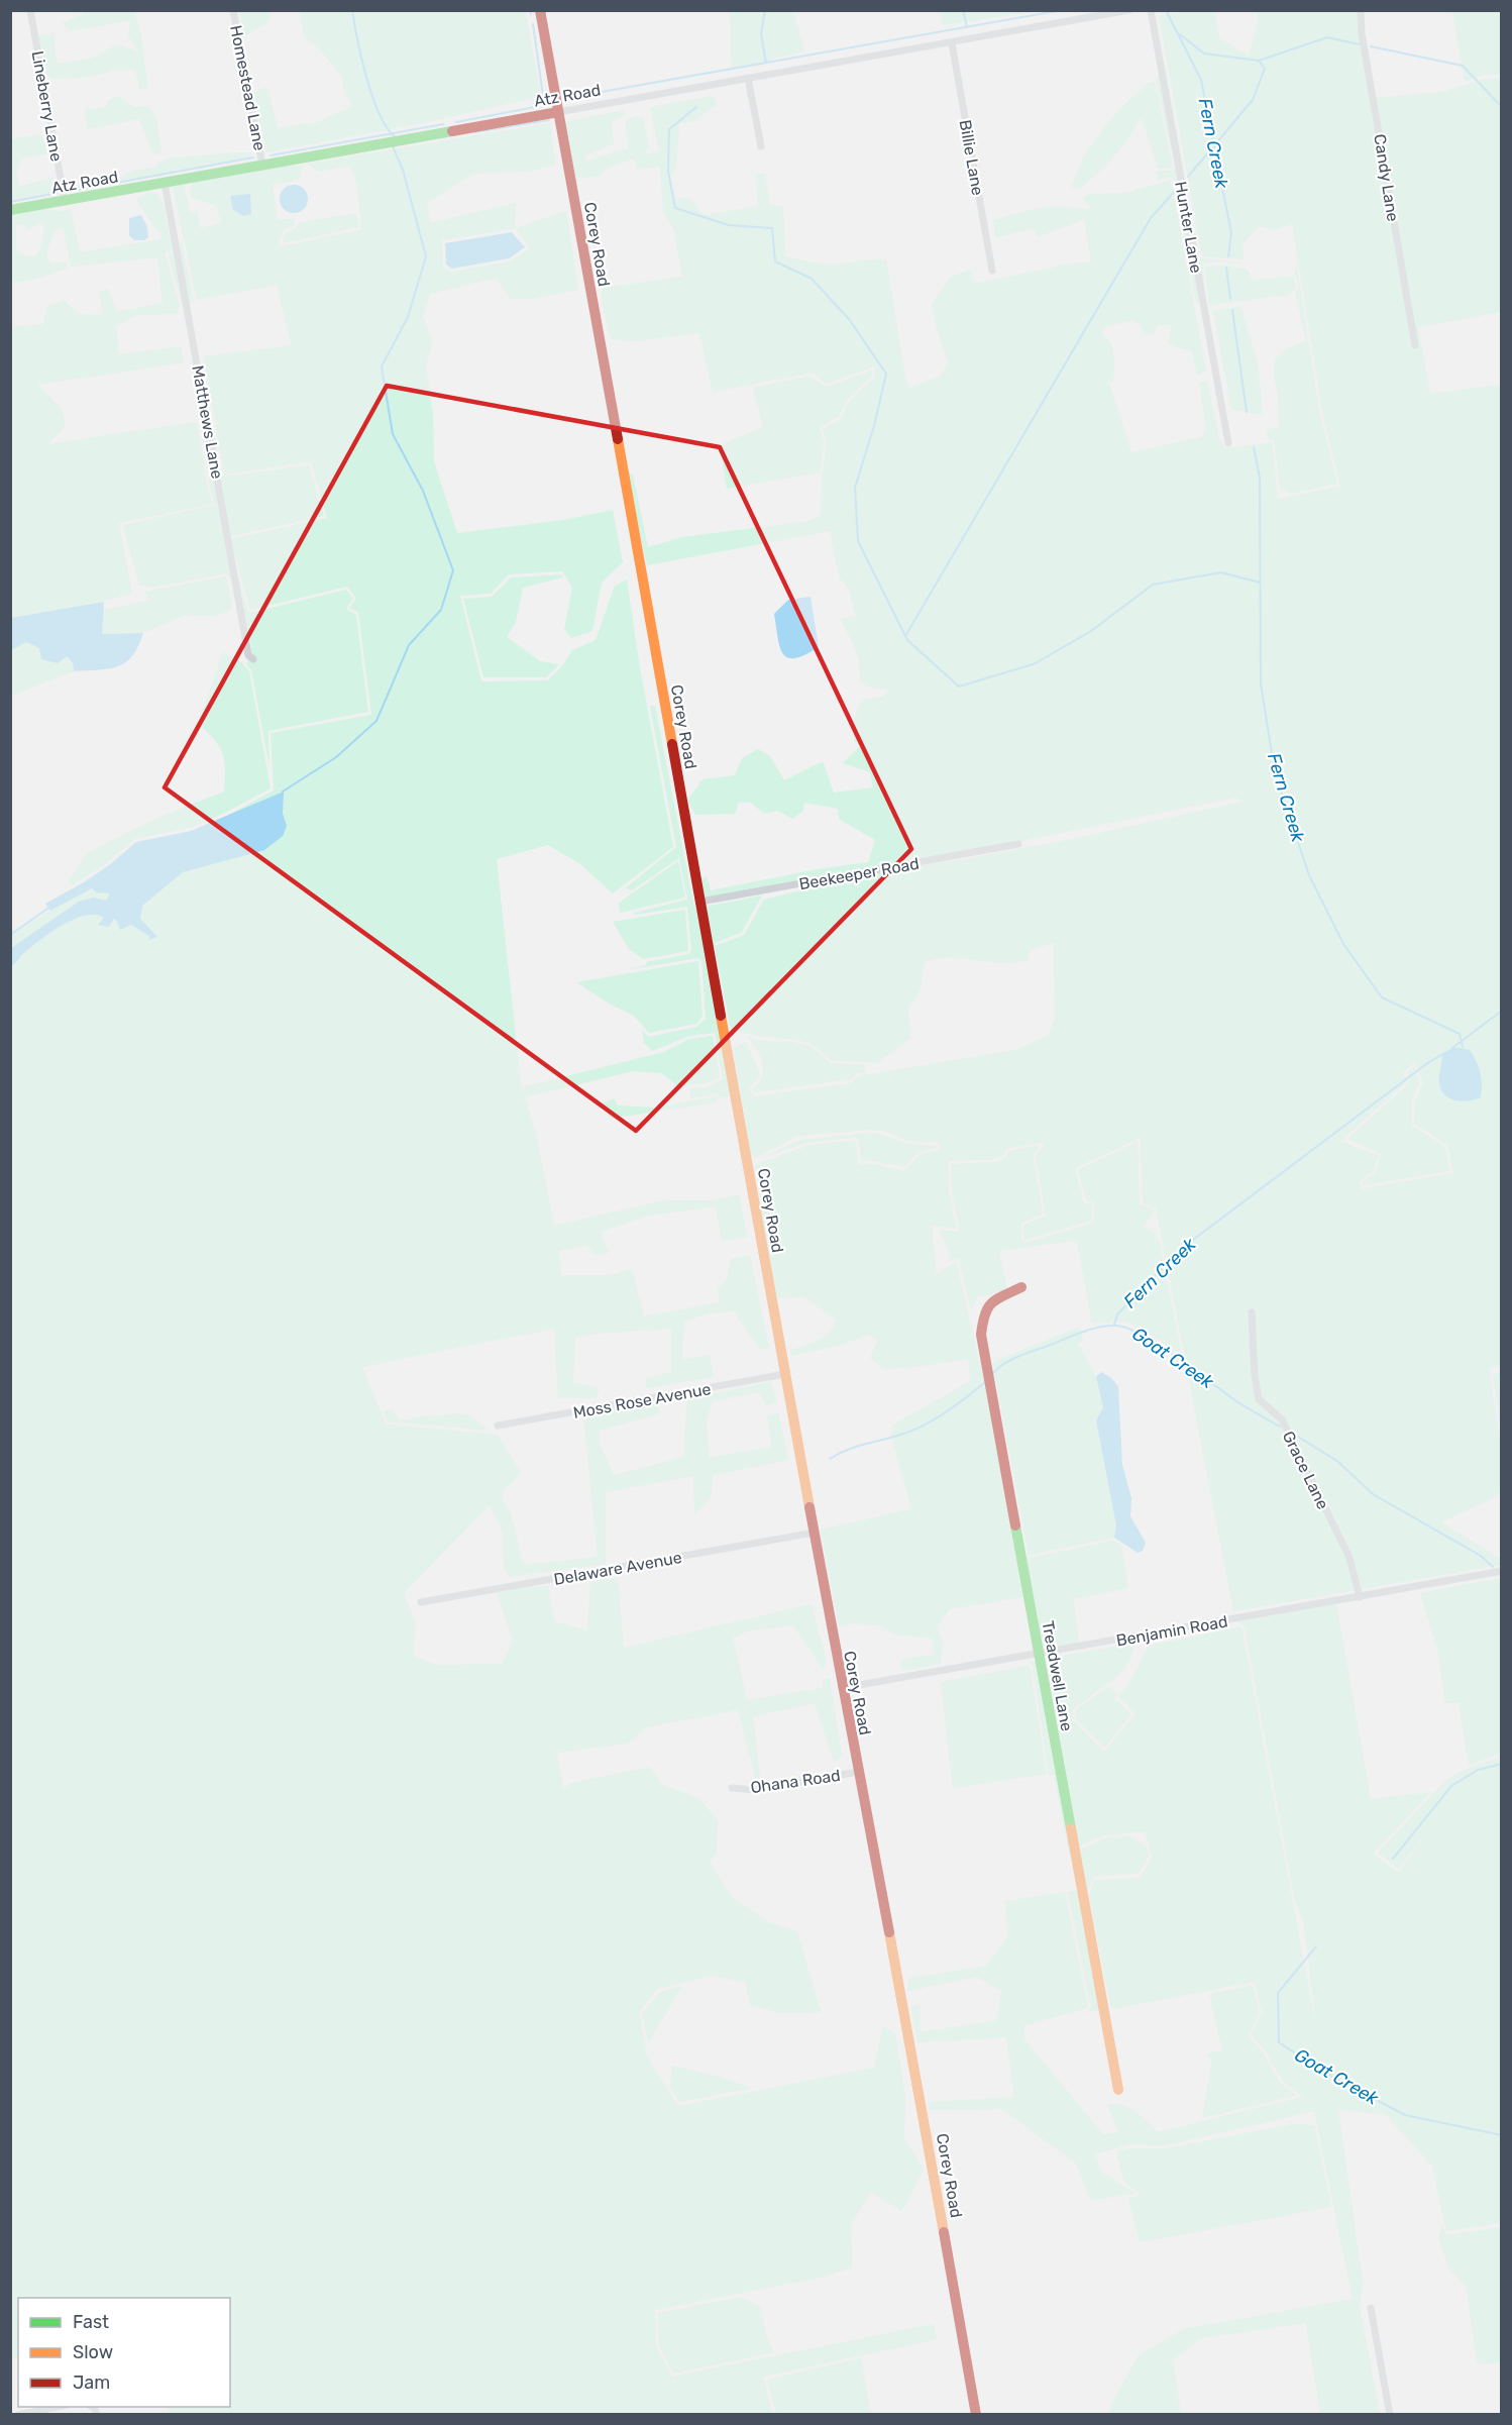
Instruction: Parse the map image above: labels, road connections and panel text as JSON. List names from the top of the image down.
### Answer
{
  "streets": {
    "street": [
      "Homestead Lane",
      "Atz Road",
      "Lineberry Lane",
      "Billie Lane",
      "Candy Lane",
      "Hunter Lane",
      "Corey Road",
      "Matthews Lane",
      "Beekeeper Road",
      "Moss Rose Avenue",
      "Grace Lane",
      "Delaware Avenue",
      "Benjamin Road",
      "Treadwell Lane",
      "Ohana Road"
    ]
  },
  "crossings": [
    ["Homestead Lane", "Atz Road"],
    ["Atz Road", "Lineberry Lane"],
    ["Atz Road", "Billie Lane"],
    ["Atz Road", "Corey Road"],
    ["Atz Road", "Matthews Lane"],
    ["Corey Road", "Beekeeper Road"],
    ["Corey Road", "Moss Rose Avenue"],
    ["Corey Road", "Delaware Avenue"],
    ["Corey Road", "Benjamin Road"],
    ["Corey Road", "Ohana Road"],
    ["Grace Lane", "Benjamin Road"],
    ["Benjamin Road", "Treadwell Lane"]
  ],
  "water": ["Fern Creek", "Goat Creek"],
  "legend": ["Fast", "Slow", "Jam"]
}
